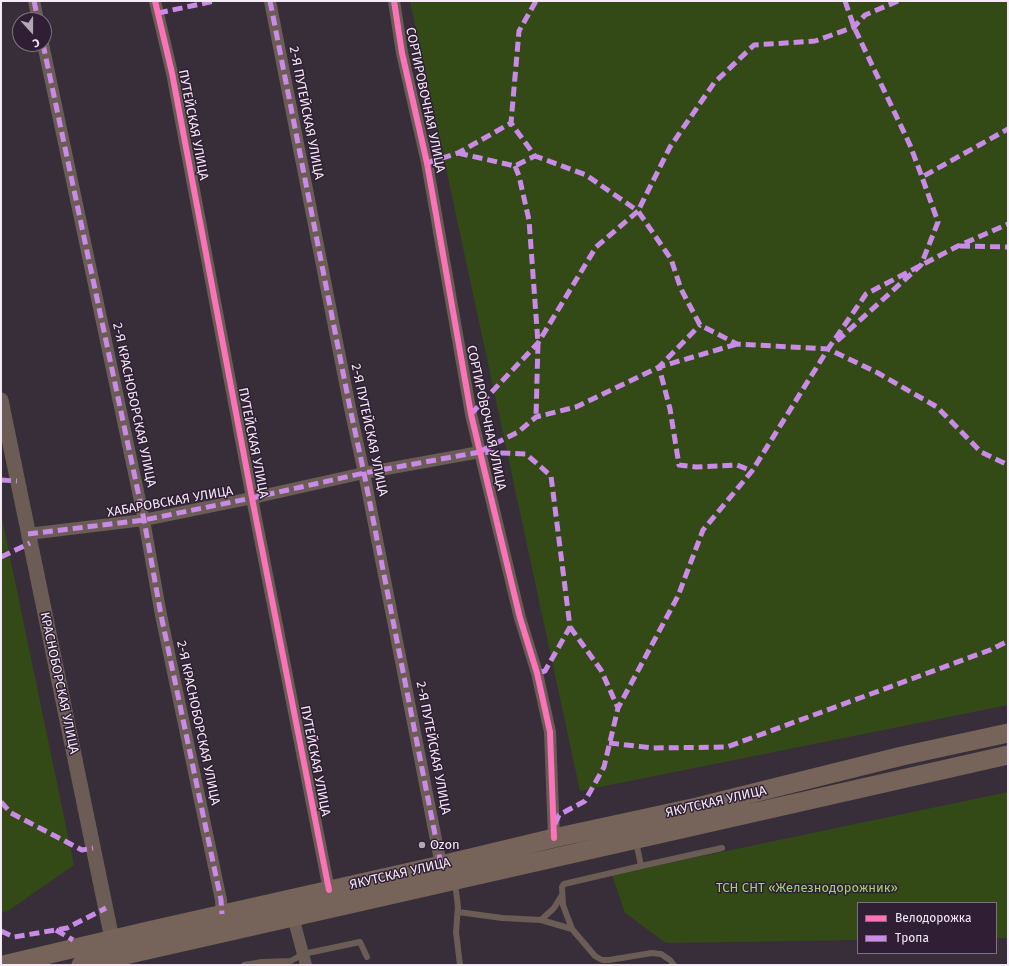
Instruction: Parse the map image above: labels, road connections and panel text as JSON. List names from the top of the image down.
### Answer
{
  "streets": {
    "main road": ["КРАСНОБОРСКАЯ УЛИЦА", "ЯКУТСКАЯ УЛИЦА"],
    "street": [
      "СОРТИРОВОЧНАЯ УЛИЦА",
      "2-Я ПУТЕЙСКАЯ УЛИЦА",
      "ПУТЕЙСКАЯ УЛИЦА",
      "2-Я КРАСНОБОРСКАЯ УЛИЦА",
      "ХАБАРОВСКАЯ УЛИЦА"
    ]
  },
  "crossings": [
    ["СОРТИРОВОЧНАЯ УЛИЦА", "ХАБАРОВСКАЯ УЛИЦА"],
    ["СОРТИРОВОЧНАЯ УЛИЦА", "ЯКУТСКАЯ УЛИЦА"],
    ["2-Я ПУТЕЙСКАЯ УЛИЦА", "ХАБАРОВСКАЯ УЛИЦА"],
    ["2-Я ПУТЕЙСКАЯ УЛИЦА", "ЯКУТСКАЯ УЛИЦА"],
    ["ПУТЕЙСКАЯ УЛИЦА", "ХАБАРОВСКАЯ УЛИЦА"],
    ["ПУТЕЙСКАЯ УЛИЦА", "ЯКУТСКАЯ УЛИЦА"],
    ["2-Я КРАСНОБОРСКАЯ УЛИЦА", "ХАБАРОВСКАЯ УЛИЦА"],
    ["2-Я КРАСНОБОРСКАЯ УЛИЦА", "ЯКУТСКАЯ УЛИЦА"],
    ["ХАБАРОВСКАЯ УЛИЦА", "КРАСНОБОРСКАЯ УЛИЦА"],
    ["КРАСНОБОРСКАЯ УЛИЦА", "ЯКУТСКАЯ УЛИЦА"]
  ],
  "parks": ["ТСН СНТ «Железнодорожник»"],
  "places": ["Ozon"],
  "legend": ["Велодорожка", "Тропа"],
  "north": "bottom"
}
